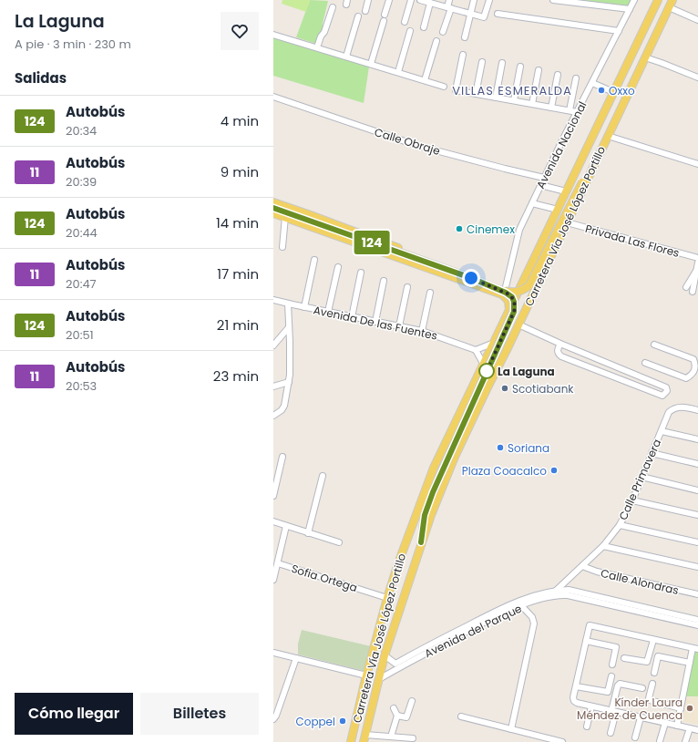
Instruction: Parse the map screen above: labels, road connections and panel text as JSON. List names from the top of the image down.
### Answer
{
  "streets": {
    "main road": ["Carretera Vía José López Portillo"],
    "street": [
      "Calle Obraje",
      "Avenida Nacional",
      "Privada Las Flores",
      "Avenida De las Fuentes",
      "Calle Primavera",
      "Sofia Ortega",
      "Calle Alondras",
      "Avenida del Parque"
    ]
  },
  "crossings": [
    ["Calle Obraje", "Avenida Nacional"],
    ["Carretera Vía José López Portillo", "Privada Las Flores"],
    ["Carretera Vía José López Portillo", "Sofia Ortega"],
    ["Carretera Vía José López Portillo", "Avenida del Parque"],
    ["Calle Primavera", "Calle Alondras"],
    ["Calle Primavera", "Avenida del Parque"]
  ],
  "districts": ["VILLAS ESMERALDA"],
  "places": [
    "Oxxo",
    "Cinemex",
    "La Laguna",
    "Scotiabank",
    "Soriana",
    "Plaza Coacalco",
    "Kínder Laura Méndez de Cuenca",
    "Coppel"
  ],
  "lines": ["bus line 124"],
  "page": {
    "heading": [
      ["La Laguna", "A pie · 3 min · 230 m"],
      "Salidas"
    ],
    "on_map": "124",
    "list": [
      {
        "mark": "124",
        "name": "Autobús",
        "note": "20:34",
        "value": "4 min"
      },
      {
        "mark": "11",
        "name": "Autobús",
        "note": "20:39",
        "value": "9 min"
      },
      {
        "mark": "124",
        "name": "Autobús",
        "note": "20:44",
        "value": "14 min"
      },
      {
        "mark": "11",
        "name": "Autobús",
        "note": "20:47",
        "value": "17 min"
      },
      {
        "mark": "124",
        "name": "Autobús",
        "note": "20:51",
        "value": "21 min"
      },
      {
        "mark": "11",
        "name": "Autobús",
        "note": "20:53",
        "value": "23 min"
      }
    ],
    "buttons": ["Cómo llegar", "Billetes"]
  }
}
